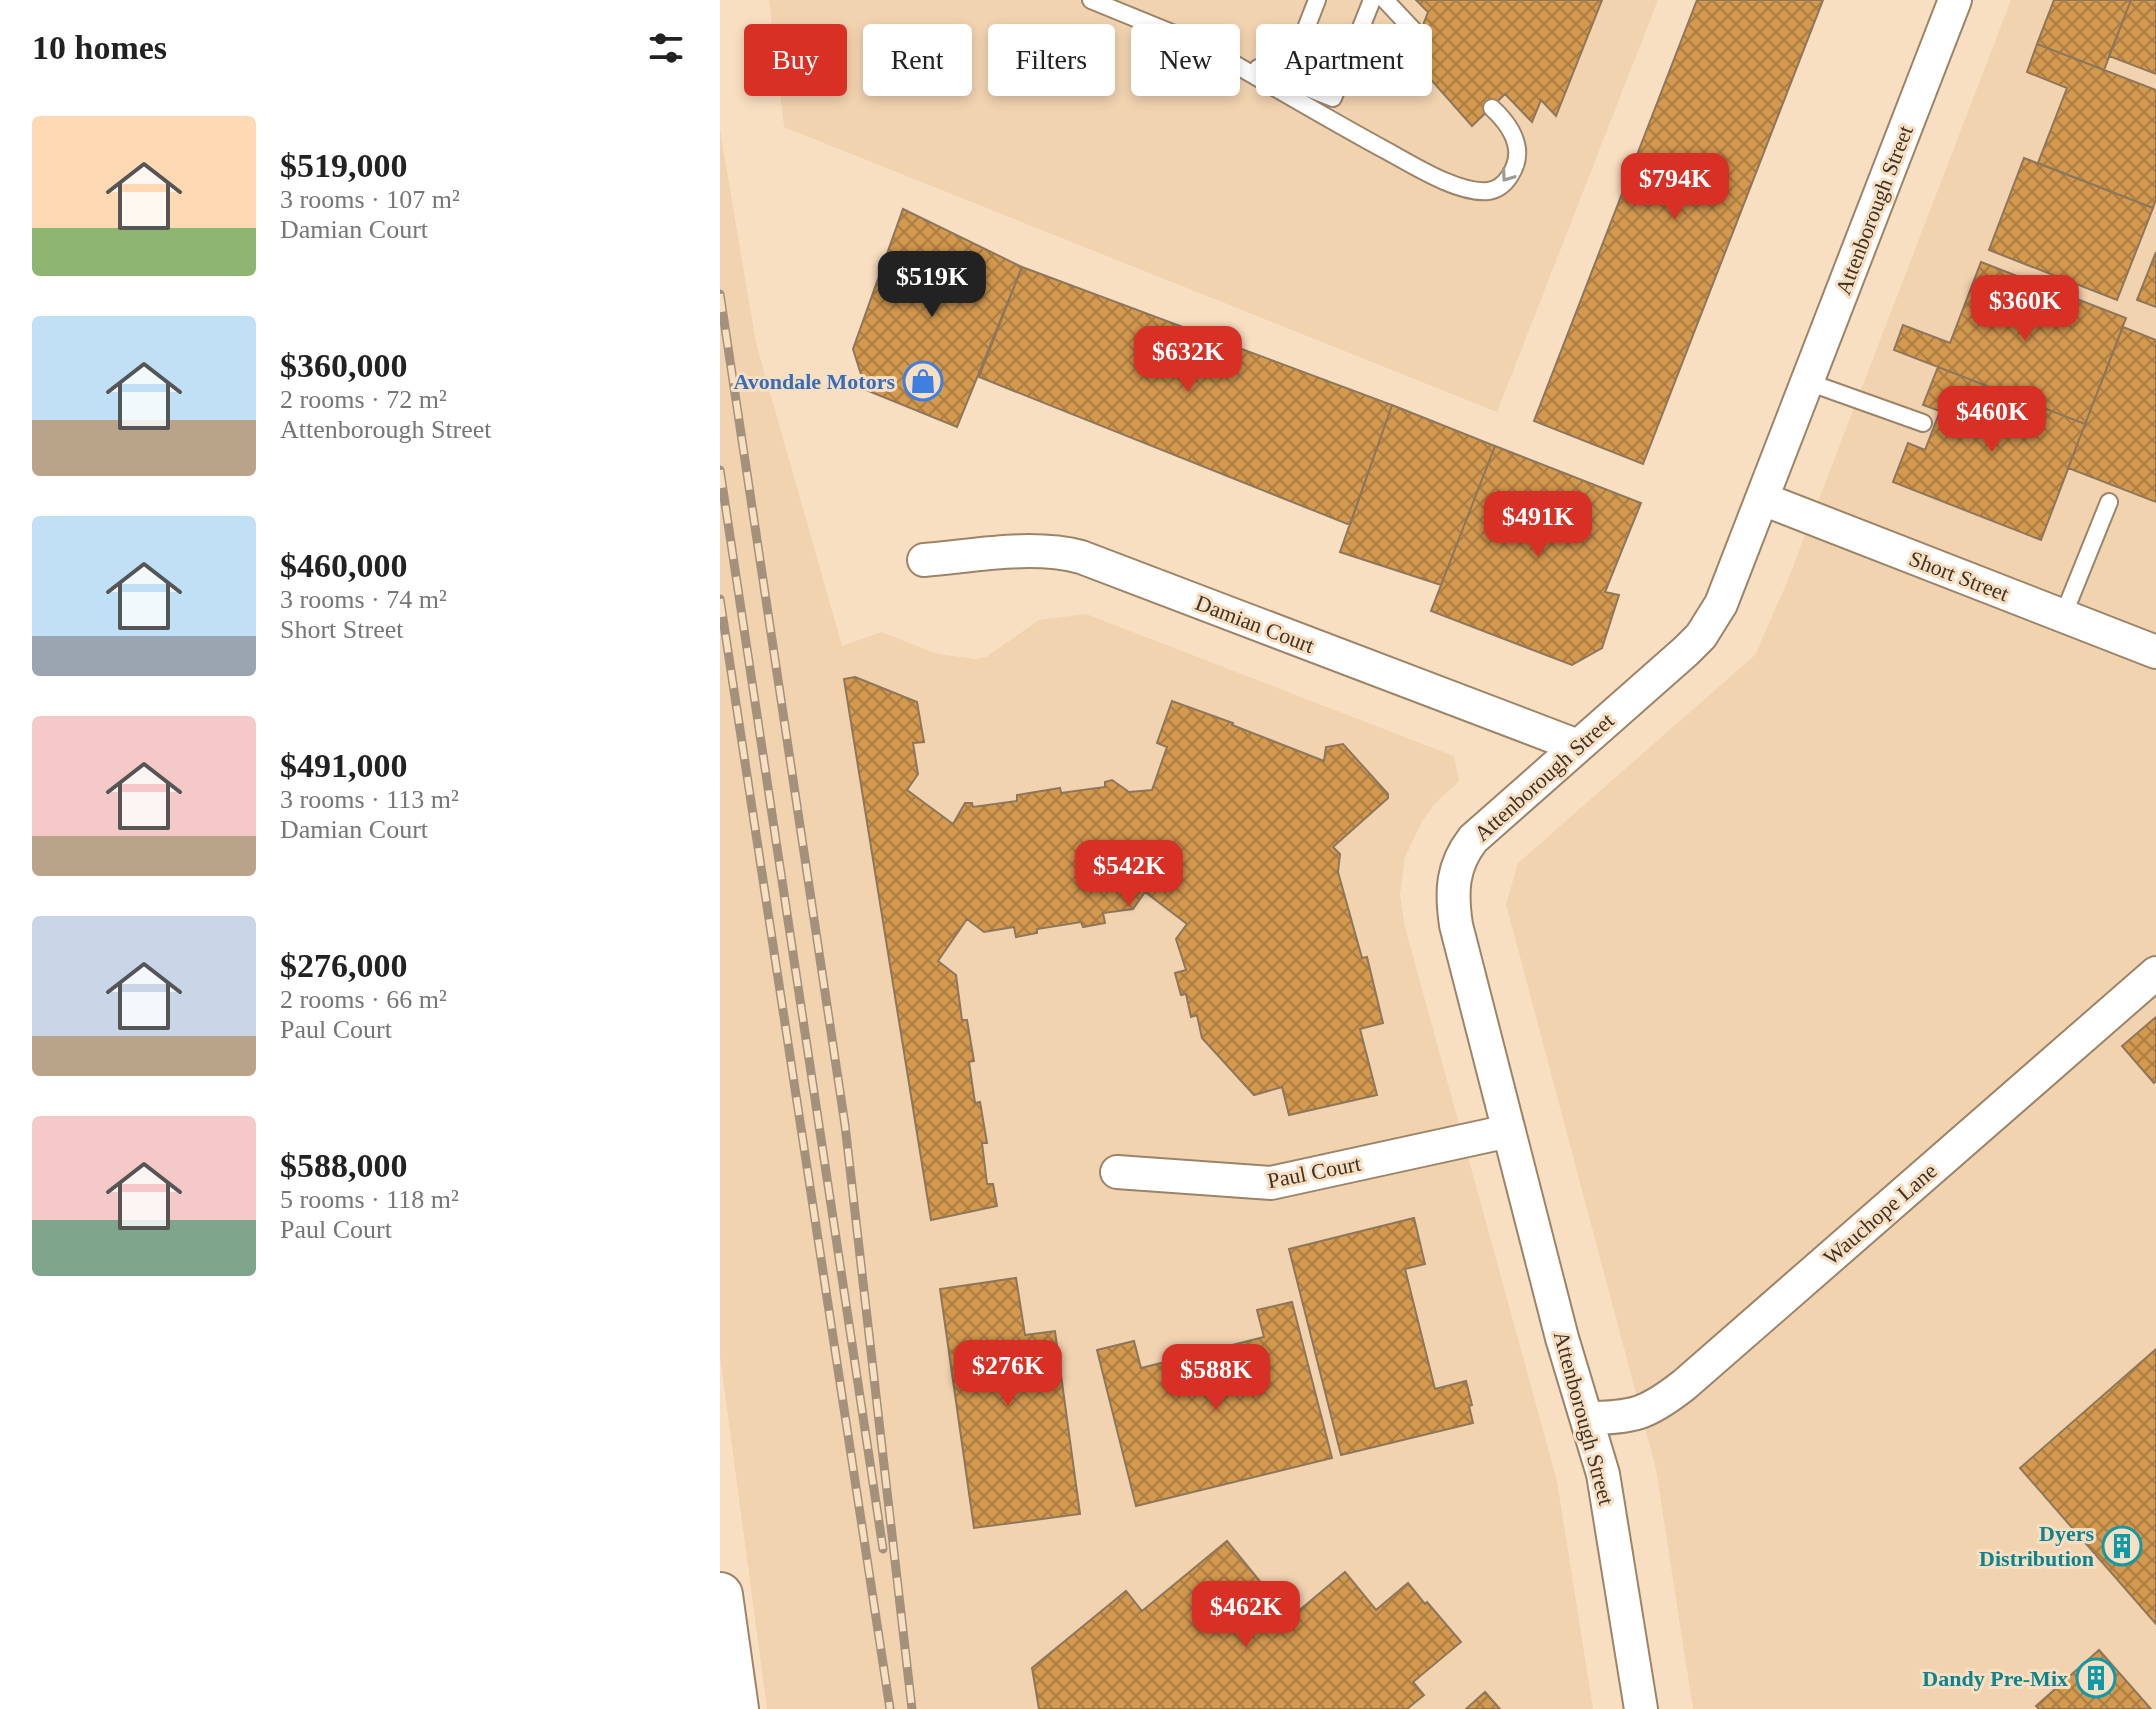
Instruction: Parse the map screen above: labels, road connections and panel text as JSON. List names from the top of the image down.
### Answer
{
  "streets": {
    "street": [
      "Attenborough Street",
      "Short Street",
      "Damian Court",
      "Paul Court",
      "Wauchope Lane"
    ]
  },
  "crossings": [
    ["Attenborough Street", "Short Street"],
    ["Attenborough Street", "Damian Court"],
    ["Attenborough Street", "Paul Court"],
    ["Attenborough Street", "Wauchope Lane"]
  ],
  "places": {
    "shop": ["Avondale Motors"],
    "building": ["Dyers Distribution", "Dandy Pre-Mix"]
  },
  "page": {
    "heading": "10 homes",
    "chip": [
      "Buy",
      "Rent",
      "Filters",
      "New",
      "Apartment"
    ],
    "list": [
      {
        "name": "$519,000",
        "note": "3 rooms · 107 m² · Damian Court"
      },
      {
        "name": "$360,000",
        "note": "2 rooms · 72 m² · Attenborough Street"
      },
      {
        "name": "$460,000",
        "note": "3 rooms · 74 m² · Short Street"
      },
      {
        "name": "$491,000",
        "note": "3 rooms · 113 m² · Damian Court"
      },
      {
        "name": "$276,000",
        "note": "2 rooms · 66 m² · Paul Court"
      },
      {
        "name": "$588,000",
        "note": "5 rooms · 118 m² · Paul Court"
      }
    ],
    "price": [
      "$794K",
      "$519K",
      "$360K",
      "$632K",
      "$460K",
      "$491K",
      "$542K",
      "$276K",
      "$588K",
      "$462K"
    ]
  }
}
